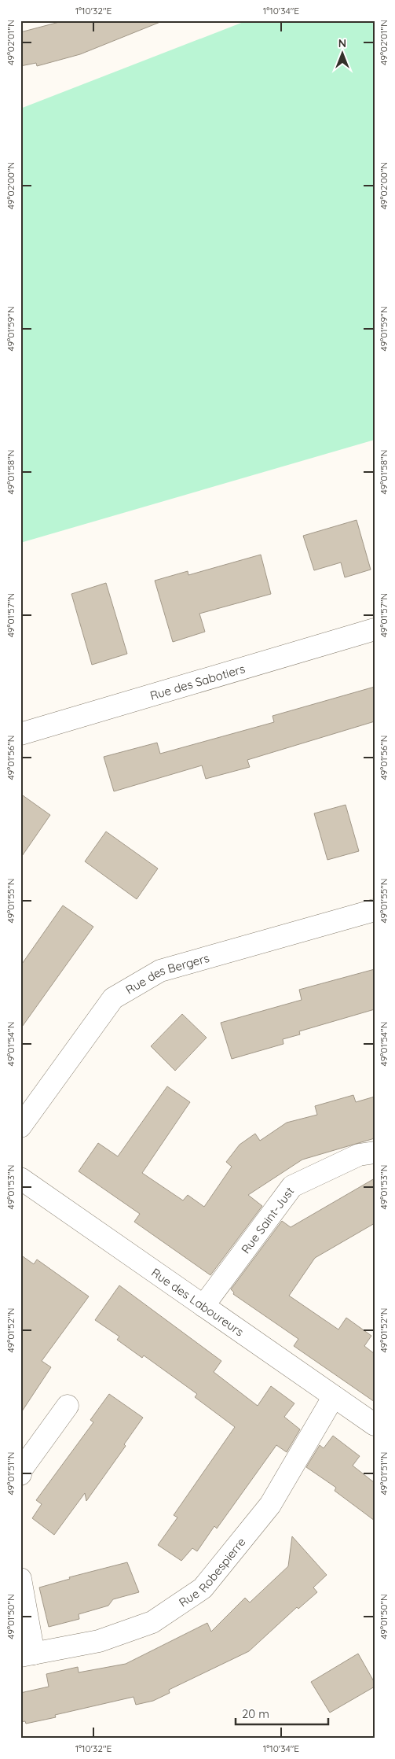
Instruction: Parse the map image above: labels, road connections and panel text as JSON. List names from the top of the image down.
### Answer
{
  "streets": {
    "street": [
      "Rue des Sabotiers",
      "Rue des Bergers",
      "Rue Saint-Just",
      "Rue des Laboureurs",
      "Rue Robespierre"
    ]
  },
  "crossings": [
    ["Rue Saint-Just", "Rue des Laboureurs"],
    ["Rue des Laboureurs", "Rue Robespierre"]
  ],
  "scale_bar": "20 m",
  "north": "top",
  "coordinates": [
    "1°10'32\"E",
    "1°10'34\"E",
    "49°02'01\"N",
    "49°02'00\"N",
    "49°01'59\"N",
    "49°01'58\"N",
    "49°01'57\"N",
    "49°01'56\"N",
    "49°01'55\"N",
    "49°01'54\"N",
    "49°01'53\"N",
    "49°01'52\"N",
    "49°01'51\"N",
    "49°01'50\"N"
  ]
}
